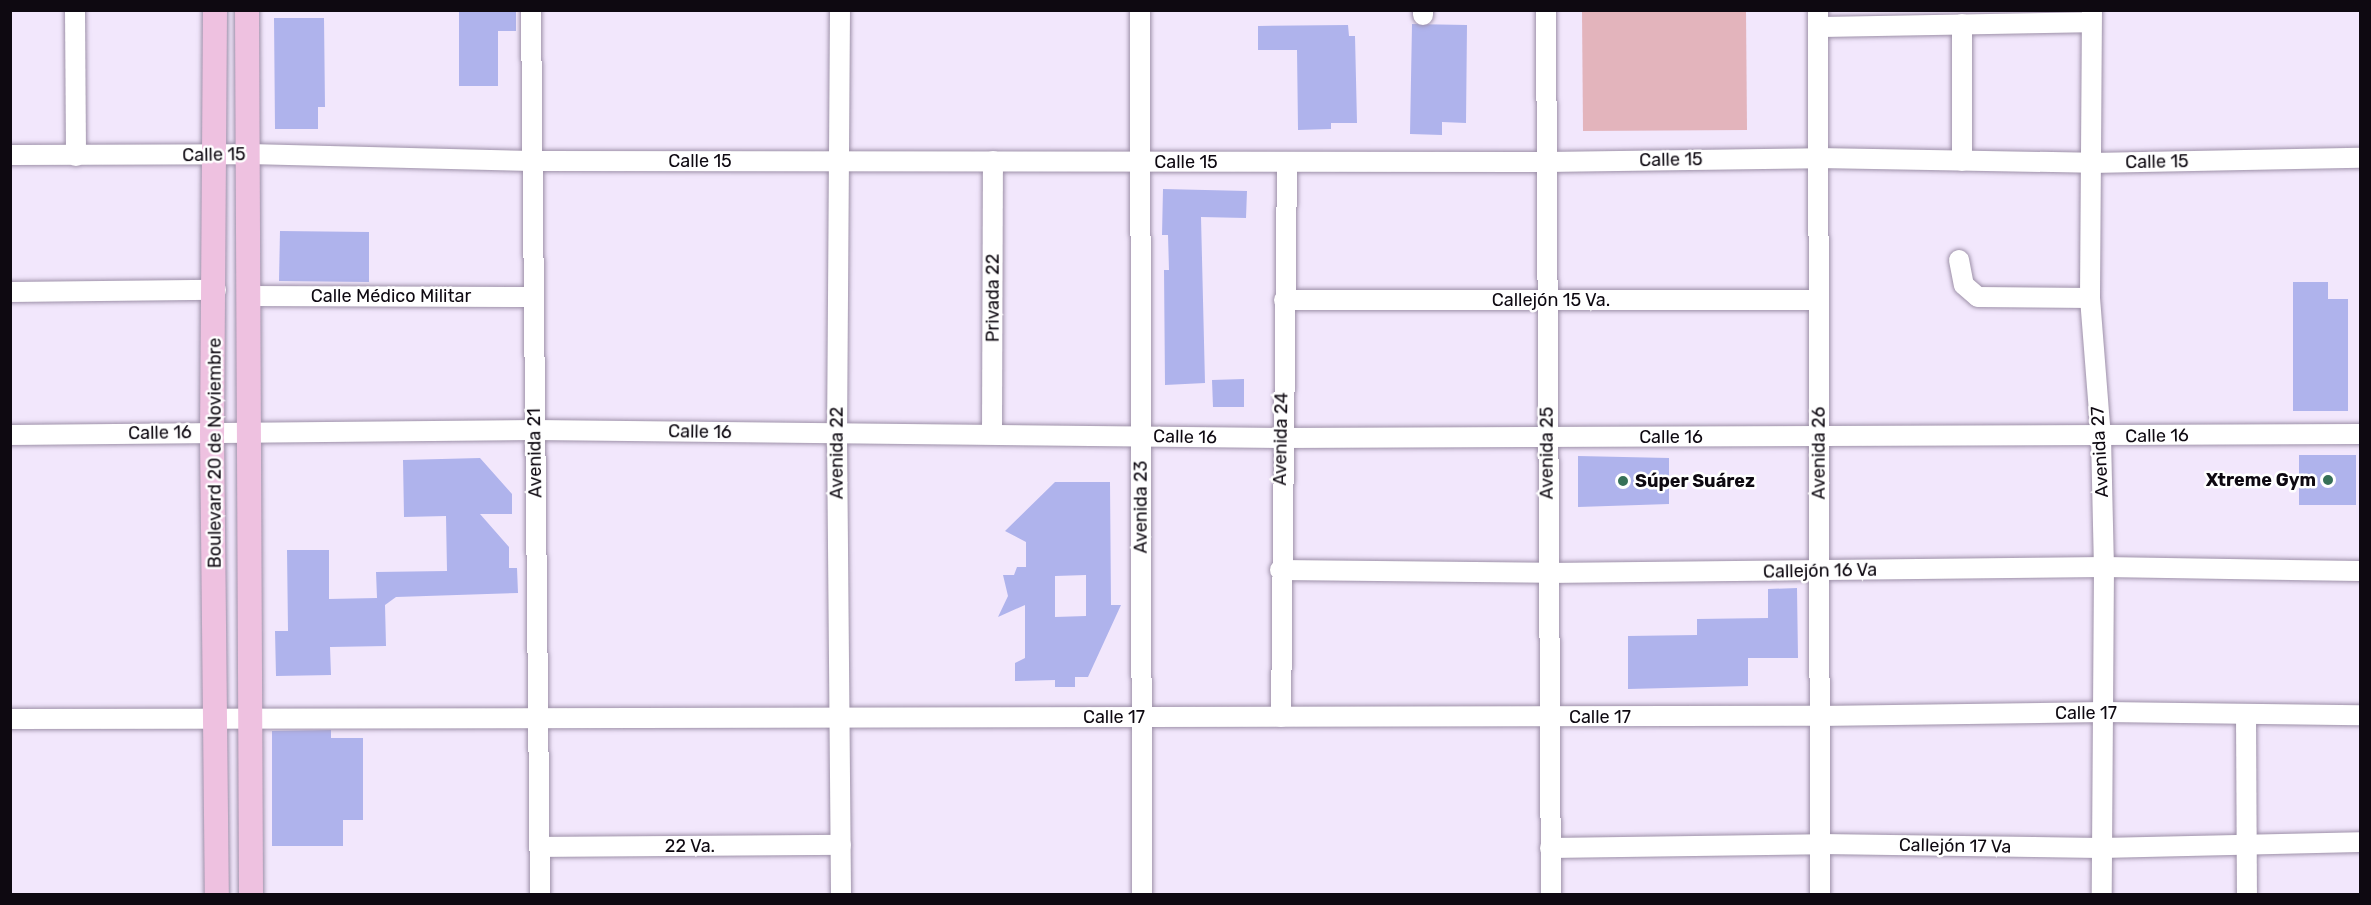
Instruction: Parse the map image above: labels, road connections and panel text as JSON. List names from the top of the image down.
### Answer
{
  "streets": {
    "main road": ["Boulevard 20 de Noviembre"],
    "street": [
      "Calle 15",
      "Calle Médico Militar",
      "Privada 22",
      "Callejón 15 Va.",
      "Calle 16",
      "Avenida 24",
      "Avenida 27",
      "Avenida 21",
      "Avenida 22",
      "Avenida 25",
      "Avenida 26",
      "Avenida 23",
      "Callejón 16 Va",
      "Calle 17",
      "22 Va.",
      "Callejón 17 Va"
    ]
  },
  "crossings": [
    ["Calle 15", "Privada 22"],
    ["Calle 15", "Avenida 24"],
    ["Calle 15", "Avenida 27"],
    ["Calle 15", "Boulevard 20 de Noviembre"],
    ["Calle 15", "Avenida 21"],
    ["Calle 15", "Avenida 22"],
    ["Calle 15", "Avenida 25"],
    ["Calle 15", "Avenida 26"],
    ["Calle 15", "Avenida 23"],
    ["Calle Médico Militar", "Boulevard 20 de Noviembre"],
    ["Calle Médico Militar", "Avenida 21"],
    ["Privada 22", "Calle 16"],
    ["Callejón 15 Va.", "Avenida 24"],
    ["Callejón 15 Va.", "Avenida 25"],
    ["Callejón 15 Va.", "Avenida 26"],
    ["Calle 16", "Avenida 24"],
    ["Calle 16", "Avenida 27"],
    ["Calle 16", "Boulevard 20 de Noviembre"],
    ["Calle 16", "Avenida 21"],
    ["Calle 16", "Avenida 22"],
    ["Calle 16", "Avenida 25"],
    ["Calle 16", "Avenida 26"],
    ["Calle 16", "Avenida 23"],
    ["Avenida 24", "Callejón 16 Va"],
    ["Avenida 24", "Calle 17"],
    ["Avenida 27", "Callejón 16 Va"],
    ["Avenida 27", "Calle 17"],
    ["Avenida 27", "Callejón 17 Va"],
    ["Boulevard 20 de Noviembre", "Calle 17"],
    ["Avenida 21", "Calle 17"],
    ["Avenida 21", "22 Va."],
    ["Avenida 22", "Calle 17"],
    ["Avenida 22", "22 Va."],
    ["Avenida 25", "Callejón 16 Va"],
    ["Avenida 25", "Calle 17"],
    ["Avenida 25", "Callejón 17 Va"],
    ["Avenida 26", "Callejón 16 Va"],
    ["Avenida 26", "Calle 17"],
    ["Avenida 26", "Callejón 17 Va"],
    ["Avenida 23", "Calle 17"]
  ],
  "places": ["Xtreme Gym", "Súper Suárez"]
}
